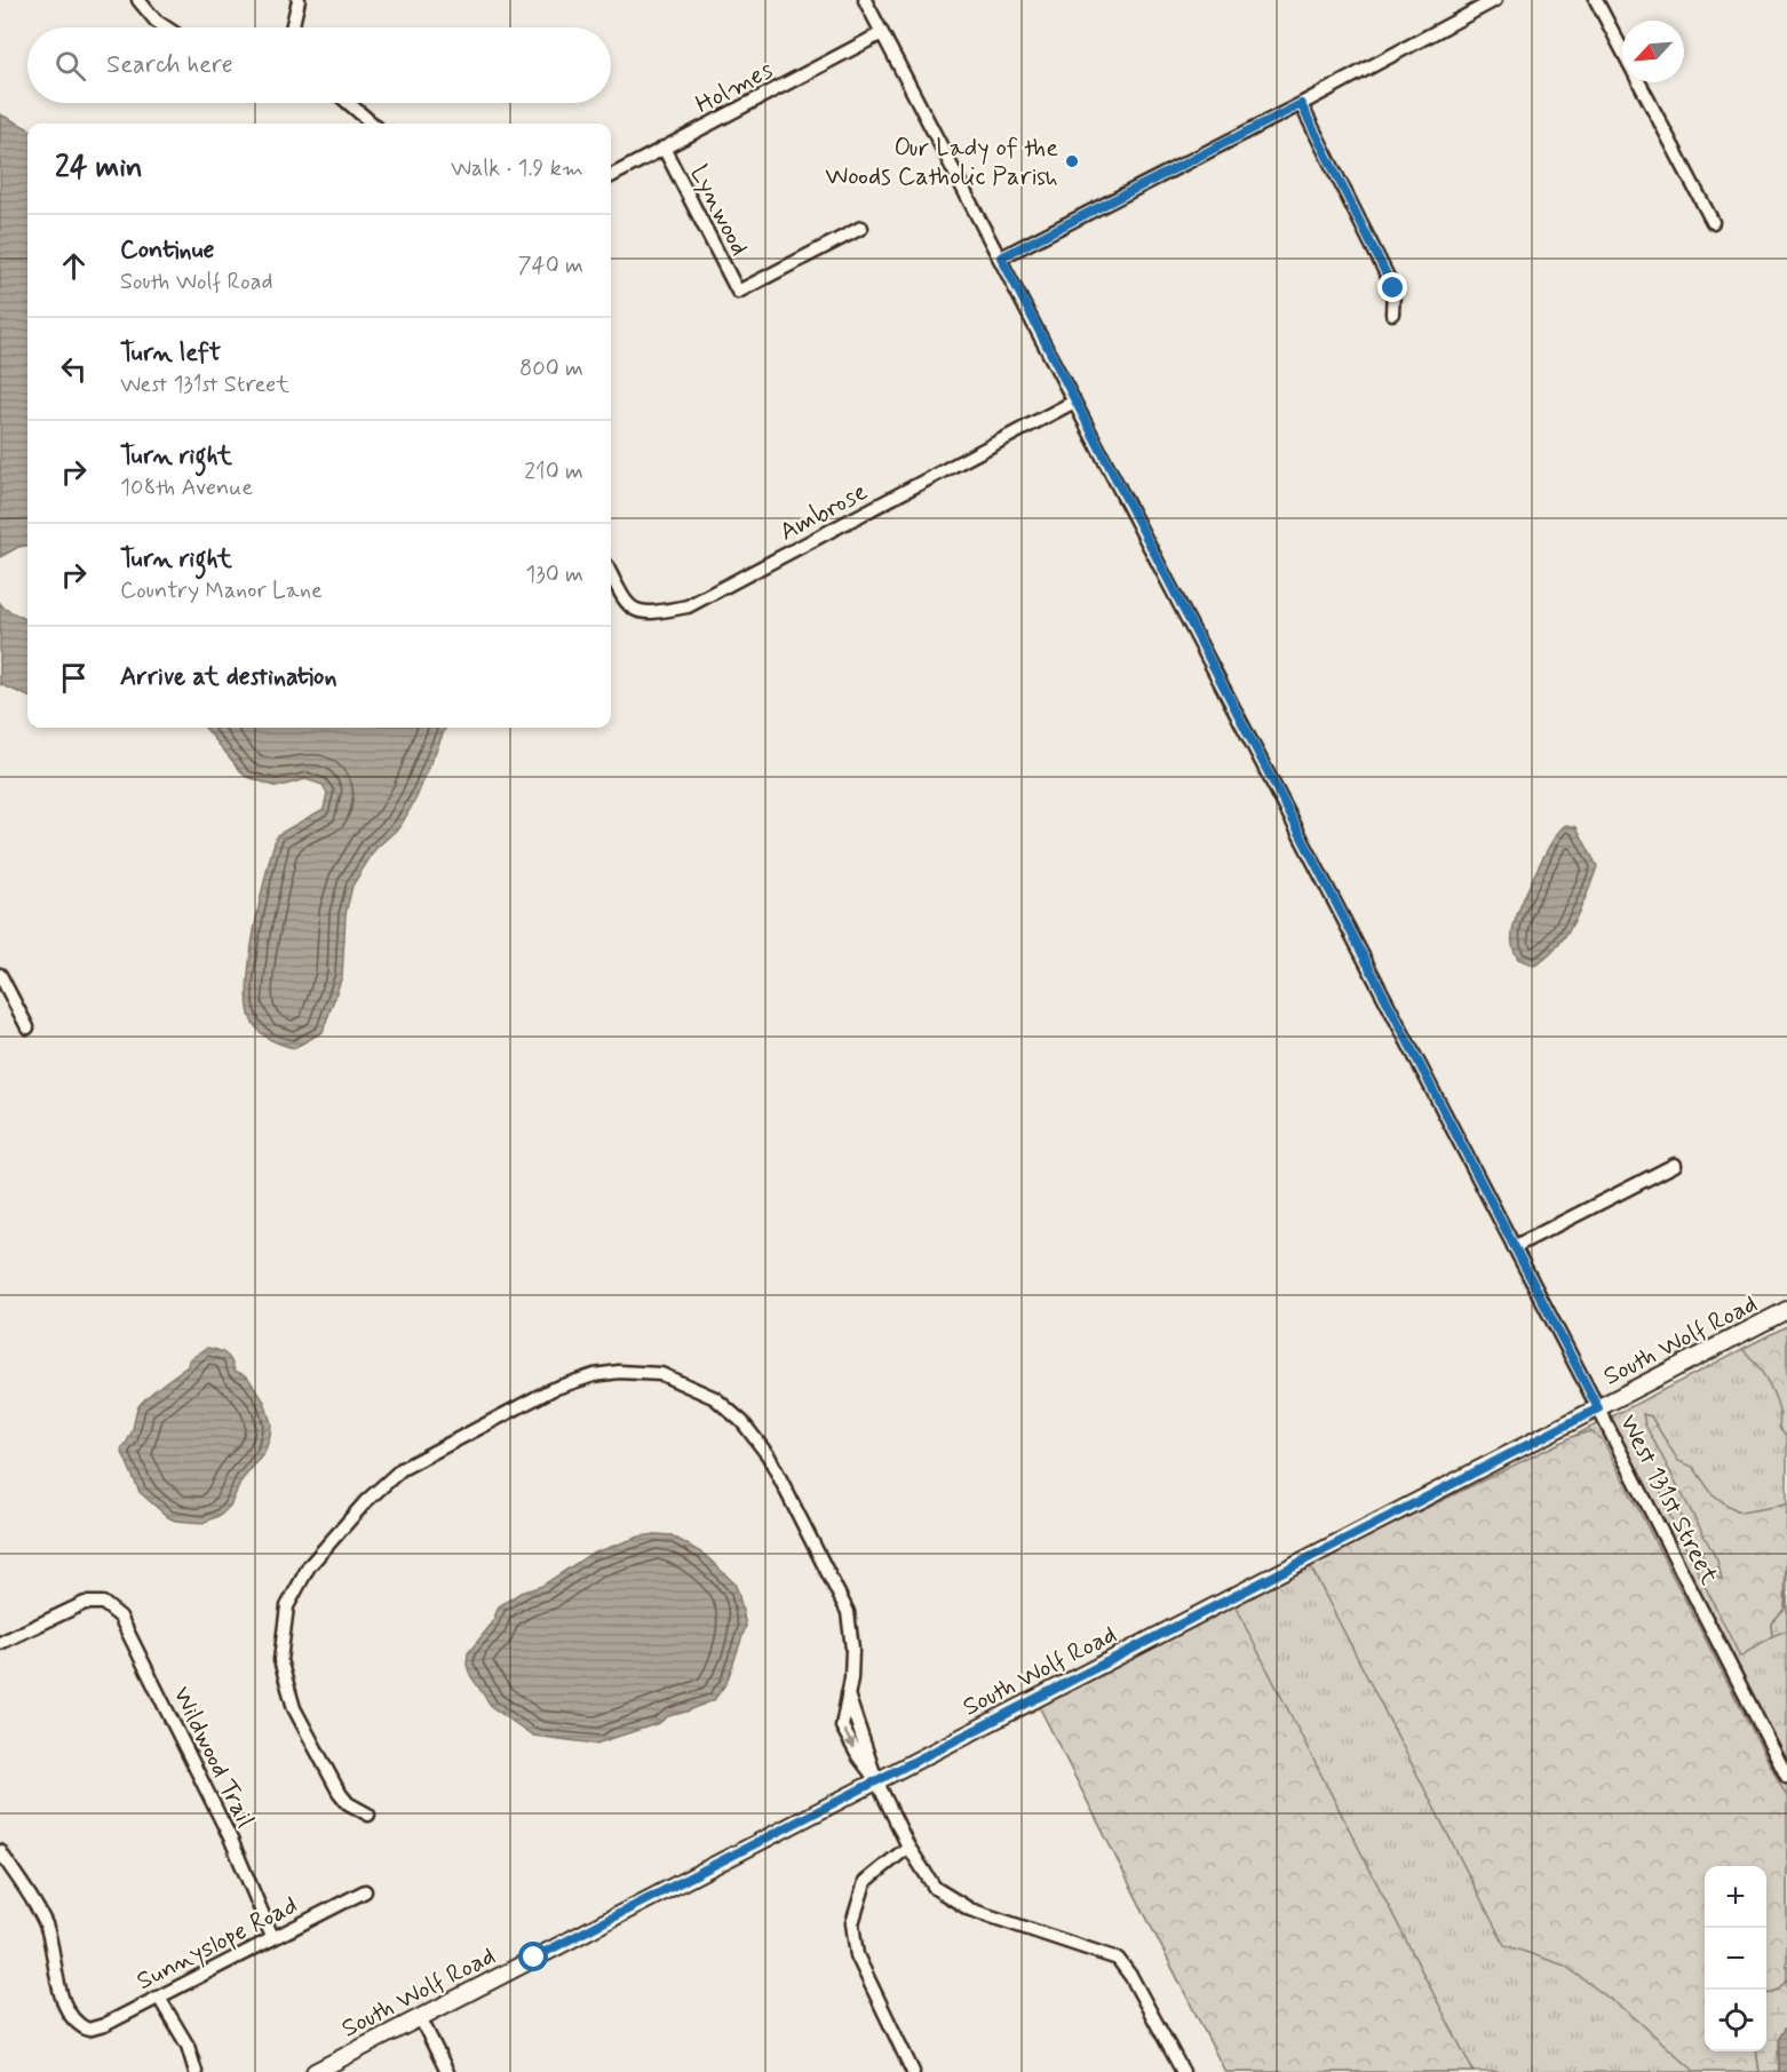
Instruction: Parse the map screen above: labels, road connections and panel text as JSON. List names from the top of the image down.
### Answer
{
  "streets": {
    "main road": ["South Wolf Road"],
    "street": [
      "Holmes",
      "Lynwood",
      "Ambrose",
      "West 131st Street",
      "Wildwood Trail",
      "Sunnyslope Road"
    ]
  },
  "crossings": [
    ["Holmes", "Lynwood"],
    ["Holmes", "West 131st Street"],
    ["Ambrose", "West 131st Street"],
    ["South Wolf Road", "West 131st Street"],
    ["Wildwood Trail", "Sunnyslope Road"]
  ],
  "places": ["Our Lady of the Woods Catholic Parish"],
  "north": "bottom left",
  "page": {
    "search": "Search here",
    "heading": ["24 min", "Walk · 1.9 km"],
    "list": [
      ["Continue", "South Wolf Road", "740 m"],
      ["Turn left", "West 131st Street", "800 m"],
      ["Turn right", "108th Avenue", "210 m"],
      ["Turn right", "Country Manor Lane", "130 m"],
      "Arrive at destination"
    ],
    "map_buttons": ["+", "−"]
  }
}
